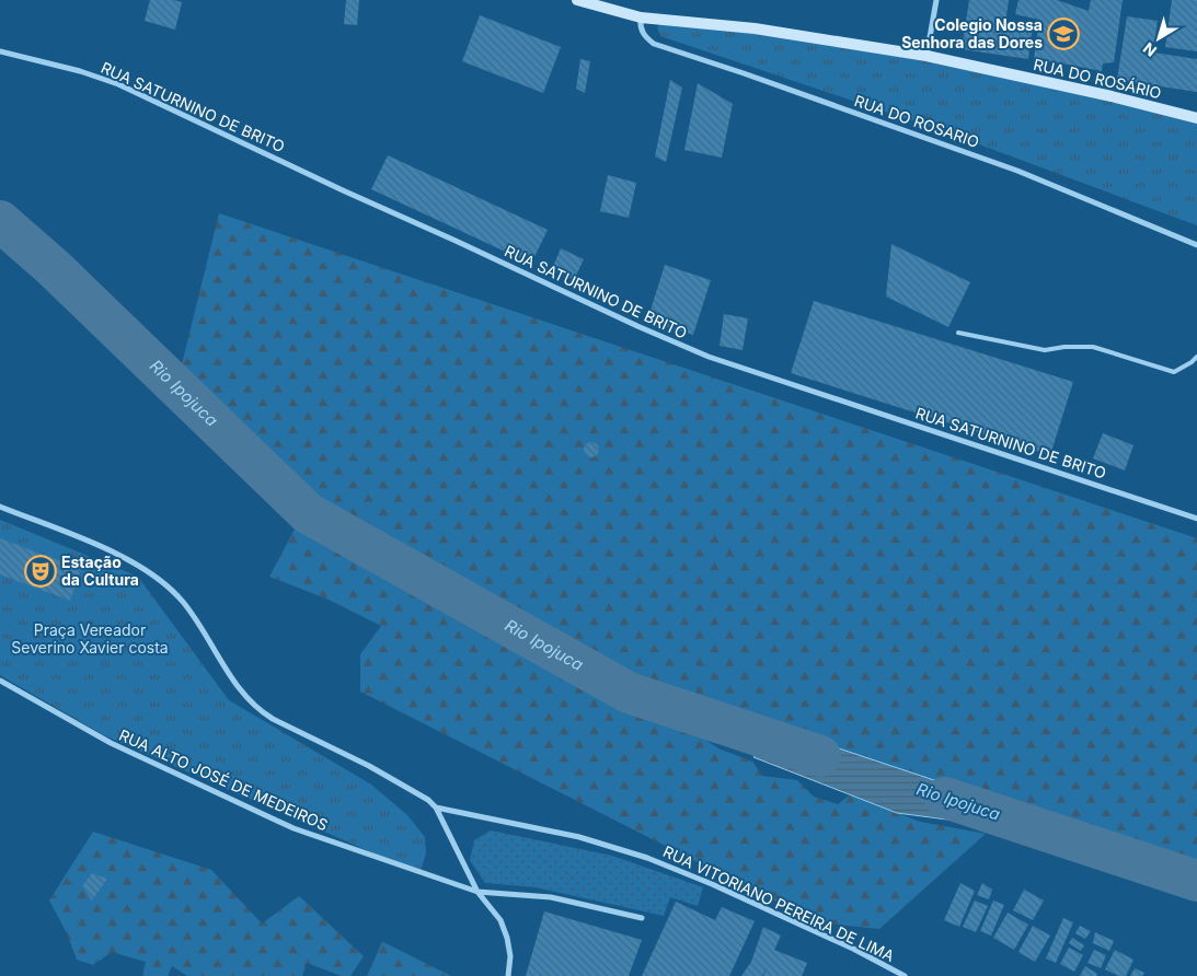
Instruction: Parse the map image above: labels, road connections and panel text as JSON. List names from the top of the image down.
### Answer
{
  "streets": {
    "main road": ["RUA DO ROSÁRIO"],
    "street": [
      "RUA SATURNINO DE BRITO",
      "RUA DO ROSARIO",
      "RUA ALTO JOSÉ DE MEDEIROS",
      "RUA VITORIANO PEREIRA DE LIMA"
    ]
  },
  "crossings": [
    ["RUA DO ROSÁRIO", "RUA DO ROSARIO"]
  ],
  "water": ["Rio Ipojuca"],
  "parks": ["Praça Vereador Severino Xavier costa"],
  "places": {
    "school or university": ["Colegio Nossa Senhora das Dores"],
    "theatre": ["Estação da Cultura"]
  },
  "north": "bottom left"
}
